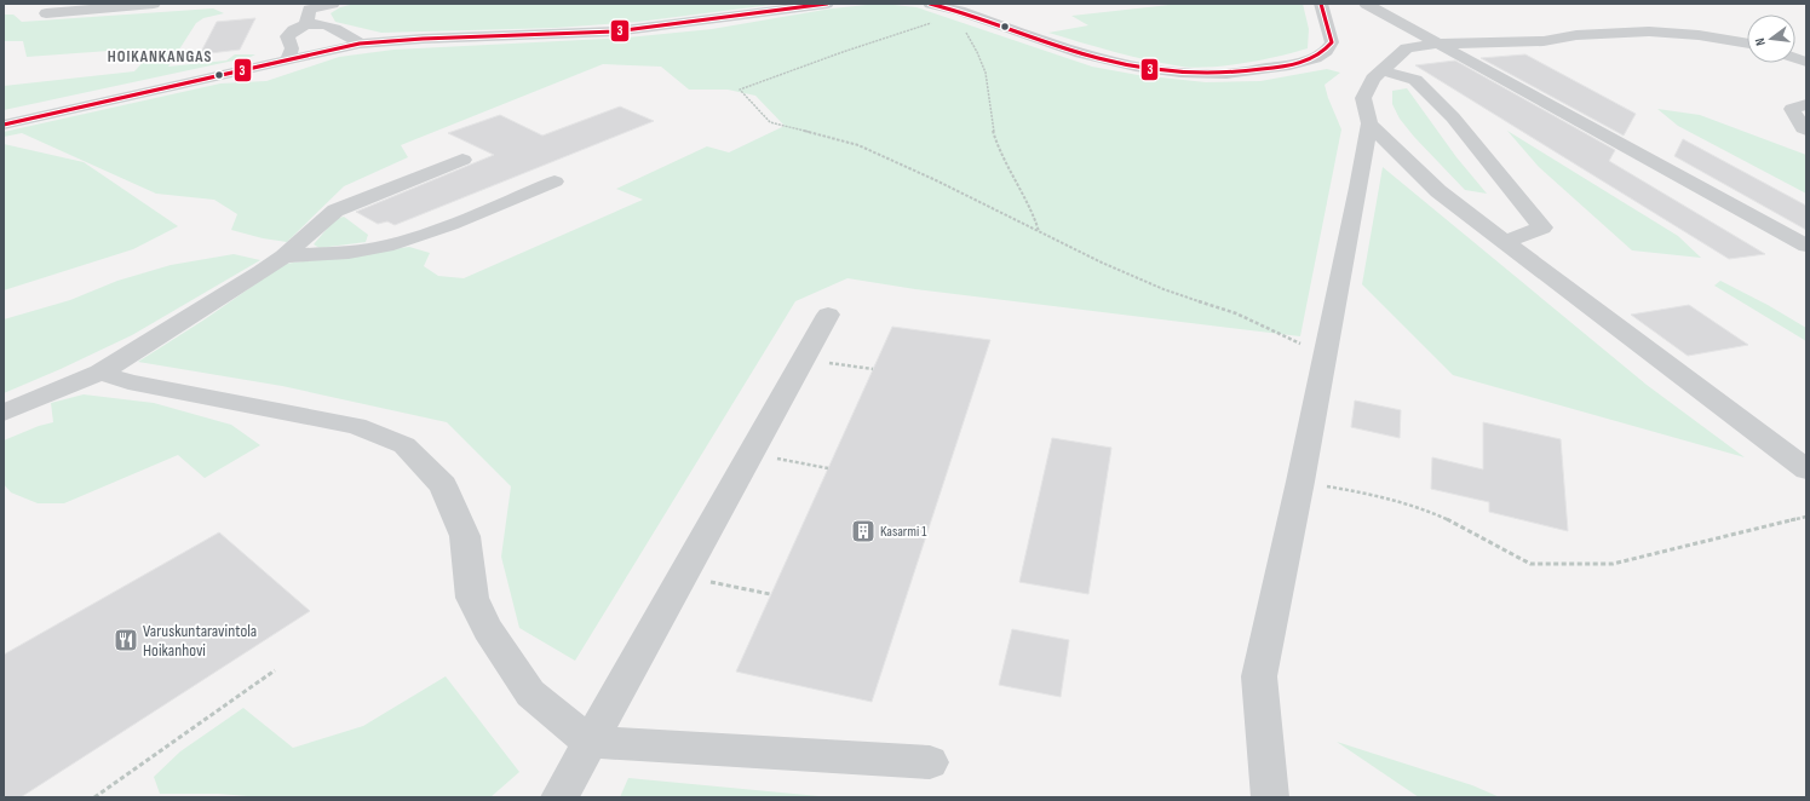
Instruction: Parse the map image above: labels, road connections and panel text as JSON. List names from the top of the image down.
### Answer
{
  "districts": ["HOIKANKANGAS"],
  "places": {
    "building": ["Kasarmi 1"],
    "restaurant": ["Varuskuntaravintola Hoikanhovi"]
  },
  "lines": ["transit line 3"],
  "north": "left"
}
